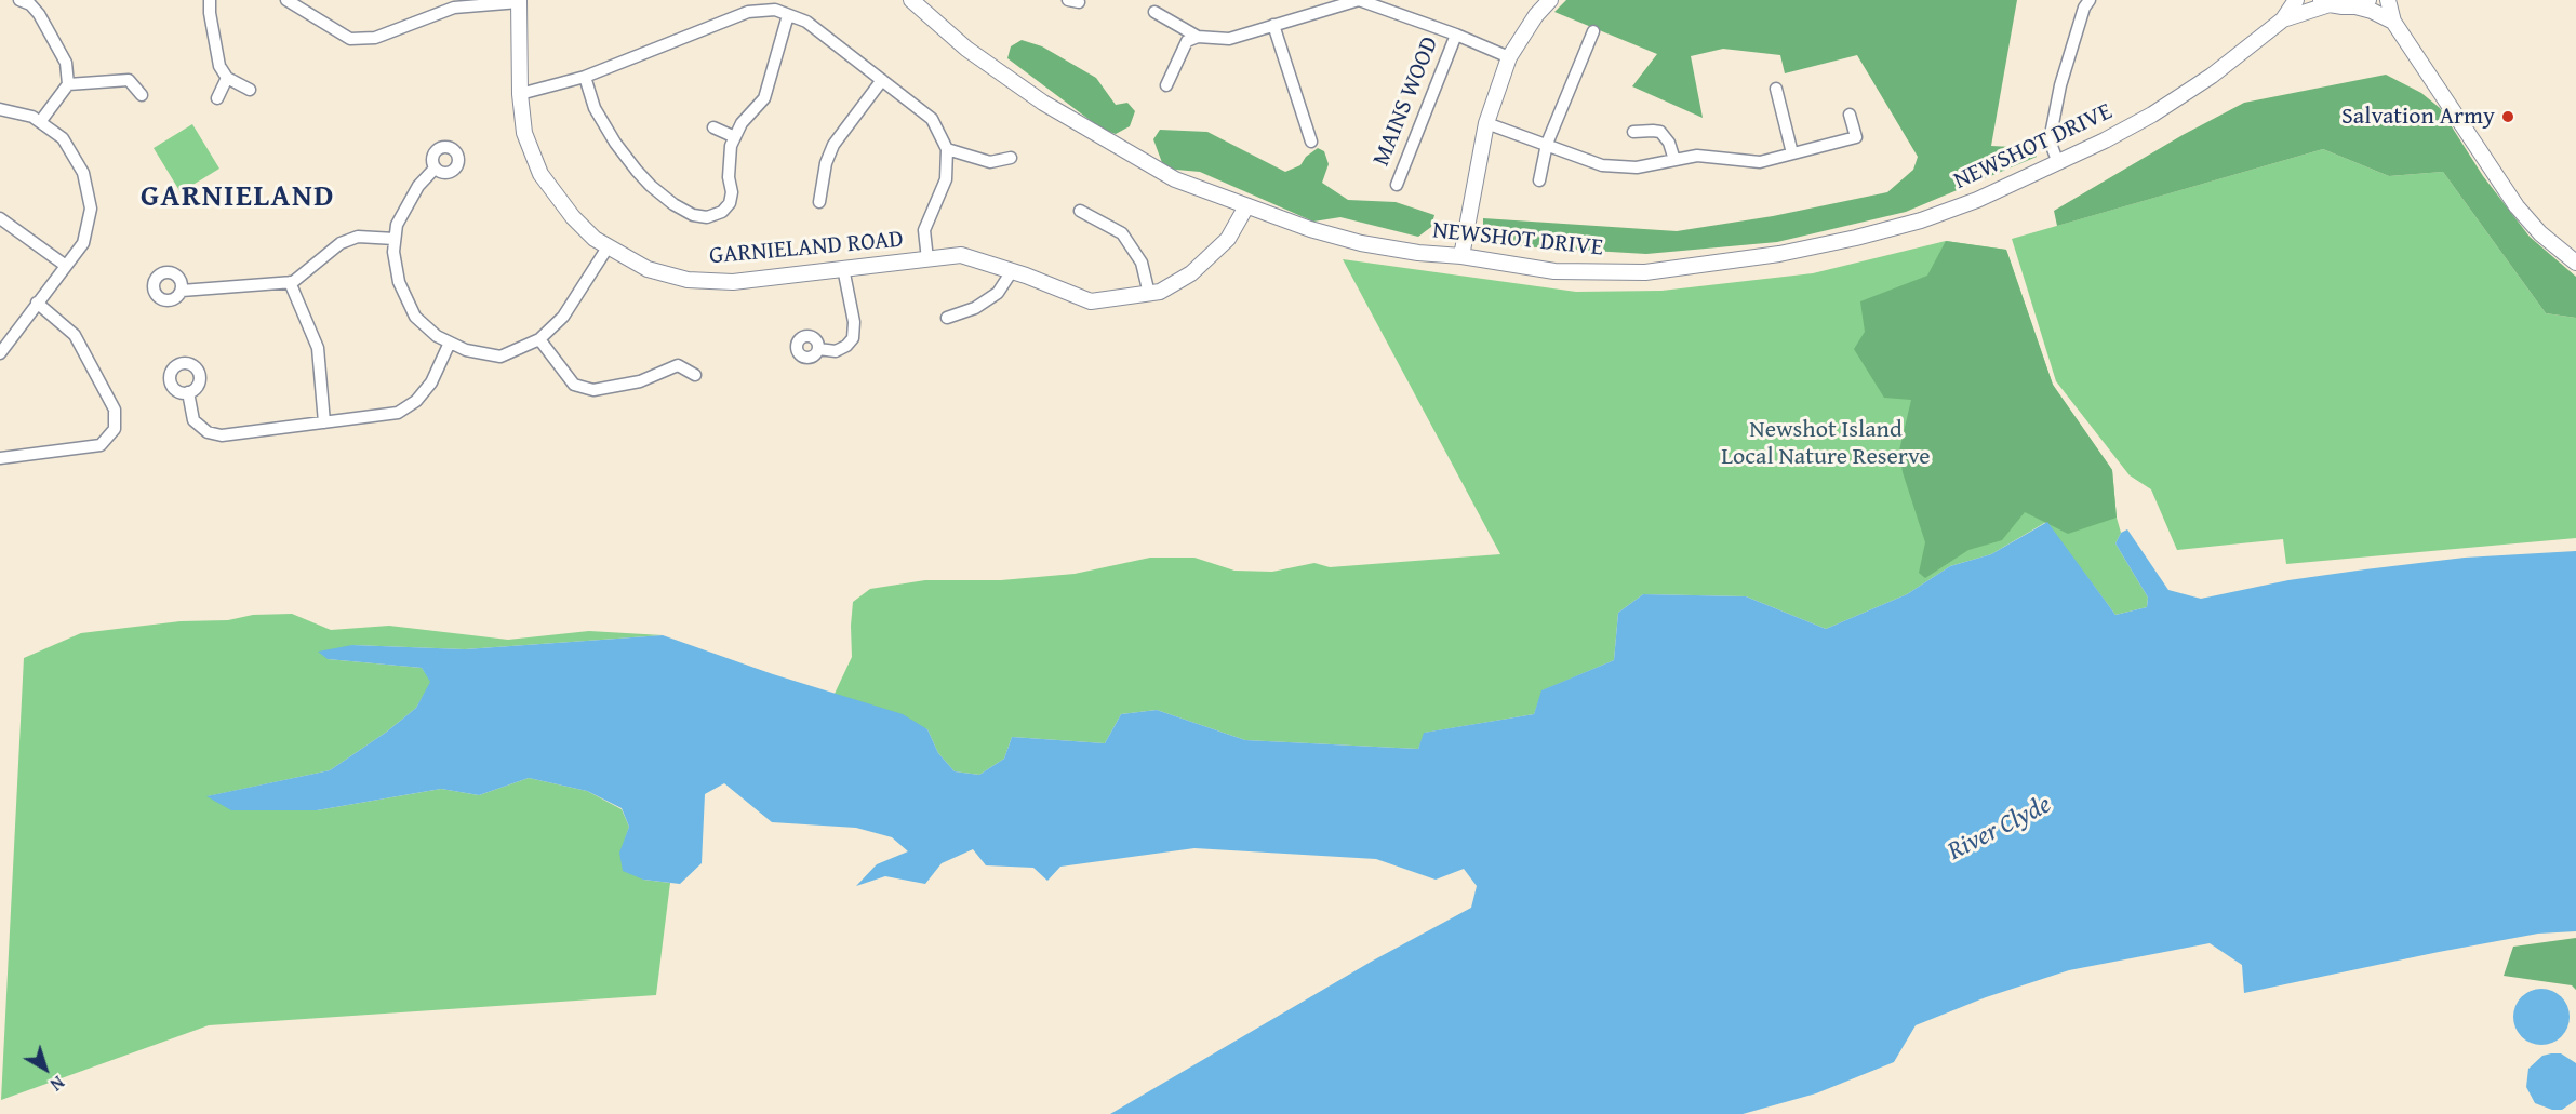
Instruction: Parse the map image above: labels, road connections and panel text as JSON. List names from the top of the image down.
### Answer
{
  "streets": {
    "street": ["MAINS WOOD", "NEWSHOT DRIVE", "GARNIELAND ROAD"]
  },
  "crossings": [
    ["NEWSHOT DRIVE", "GARNIELAND ROAD"]
  ],
  "districts": ["GARNIELAND"],
  "water": ["River Clyde"],
  "parks": ["Newshot Island Local Nature Reserve"],
  "places": ["Salvation Army"],
  "north": "bottom right"
}
